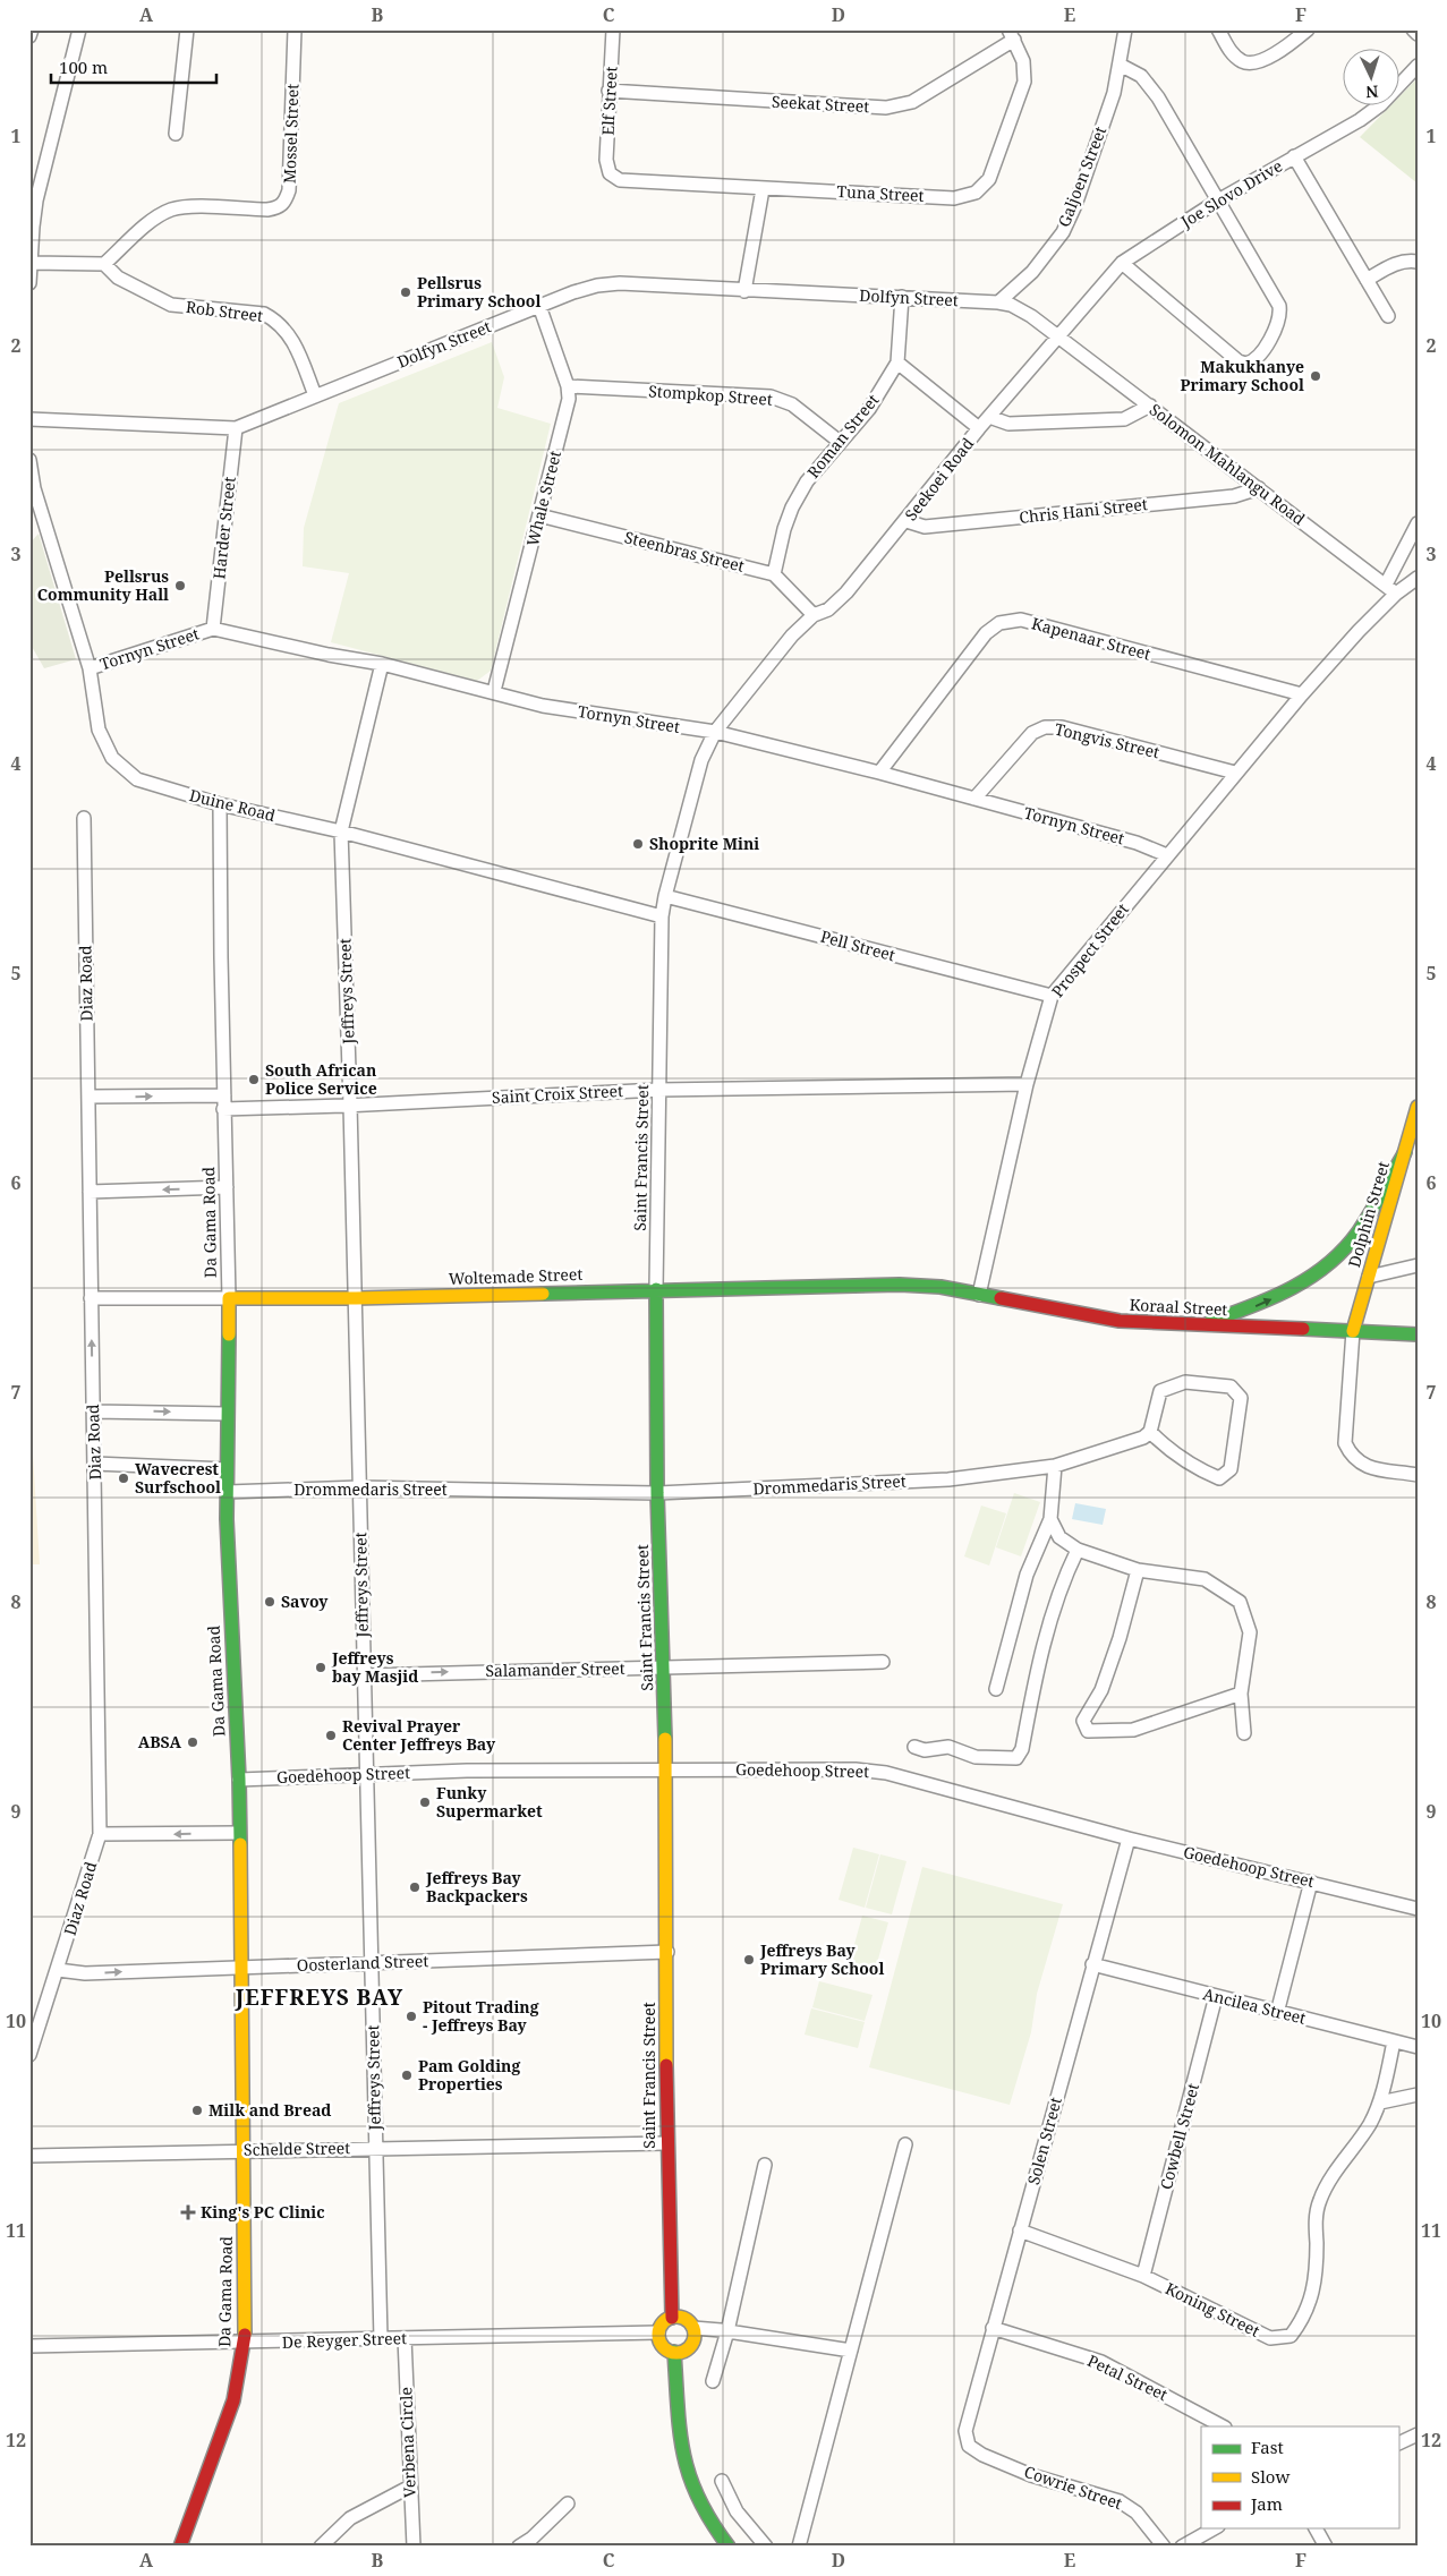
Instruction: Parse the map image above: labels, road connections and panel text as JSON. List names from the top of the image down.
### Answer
{
  "streets": {
    "street": [
      "Elf Street",
      "Seekat Street",
      "Mossel Street",
      "Galjoen Street",
      "Tuna Street",
      "Joe Slovo Drive",
      "Dolfyn Street",
      "Rob Street",
      "Stompkop Street",
      "Roman Street",
      "Solomon Mahlangu Road",
      "Seekoei Road",
      "Whale Street",
      "Chris Hani Street",
      "Harder Street",
      "Steenbras Street",
      "Kapenaar Street",
      "Tornyn Street",
      "Tongvis Street",
      "Duine Road",
      "Pell Street",
      "Prospect Street",
      "Diaz Road",
      "Jeffreys Street",
      "Saint Croix Street",
      "Saint Francis Street",
      "Dolphin Street",
      "Da Gama Road",
      "Woltemade Street",
      "Koraal Street",
      "Drommedaris Street",
      "Salamander Street",
      "Goedehoop Street",
      "Oosterland Street",
      "Ancilea Street",
      "Cowbell Street",
      "Solen Street",
      "Schelde Street",
      "Koning Street",
      "De Reyger Street",
      "Petal Street",
      "Verbena Circle",
      "Cowrie Street"
    ]
  },
  "crossings": [
    ["Elf Street", "Seekat Street"],
    ["Elf Street", "Tuna Street"],
    ["Seekat Street", "Tuna Street"],
    ["Mossel Street", "Rob Street"],
    ["Galjoen Street", "Dolfyn Street"],
    ["Joe Slovo Drive", "Dolfyn Street"],
    ["Joe Slovo Drive", "Solomon Mahlangu Road"],
    ["Joe Slovo Drive", "Seekoei Road"],
    ["Dolfyn Street", "Rob Street"],
    ["Dolfyn Street", "Roman Street"],
    ["Dolfyn Street", "Solomon Mahlangu Road"],
    ["Dolfyn Street", "Seekoei Road"],
    ["Dolfyn Street", "Whale Street"],
    ["Dolfyn Street", "Harder Street"],
    ["Stompkop Street", "Roman Street"],
    ["Stompkop Street", "Whale Street"],
    ["Roman Street", "Steenbras Street"],
    ["Solomon Mahlangu Road", "Seekoei Road"],
    ["Solomon Mahlangu Road", "Chris Hani Street"],
    ["Solomon Mahlangu Road", "Prospect Street"],
    ["Seekoei Road", "Chris Hani Street"],
    ["Seekoei Road", "Tornyn Street"],
    ["Seekoei Road", "Saint Francis Street"],
    ["Whale Street", "Steenbras Street"],
    ["Whale Street", "Tornyn Street"],
    ["Harder Street", "Tornyn Street"],
    ["Kapenaar Street", "Tornyn Street"],
    ["Kapenaar Street", "Prospect Street"],
    ["Tornyn Street", "Tongvis Street"],
    ["Tornyn Street", "Duine Road"],
    ["Tornyn Street", "Prospect Street"],
    ["Tornyn Street", "Jeffreys Street"],
    ["Tornyn Street", "Saint Francis Street"],
    ["Tongvis Street", "Prospect Street"],
    ["Duine Road", "Jeffreys Street"],
    ["Duine Road", "Saint Francis Street"],
    ["Duine Road", "Da Gama Road"],
    ["Pell Street", "Prospect Street"],
    ["Pell Street", "Saint Francis Street"],
    ["Prospect Street", "Saint Croix Street"],
    ["Prospect Street", "Koraal Street"],
    ["Diaz Road", "Woltemade Street"],
    ["Diaz Road", "Oosterland Street"],
    ["Jeffreys Street", "Saint Croix Street"],
    ["Jeffreys Street", "Woltemade Street"],
    ["Jeffreys Street", "Drommedaris Street"],
    ["Jeffreys Street", "Salamander Street"],
    ["Jeffreys Street", "Goedehoop Street"],
    ["Jeffreys Street", "Oosterland Street"],
    ["Jeffreys Street", "Schelde Street"],
    ["Jeffreys Street", "De Reyger Street"],
    ["Saint Croix Street", "Saint Francis Street"],
    ["Saint Croix Street", "Da Gama Road"],
    ["Saint Francis Street", "Woltemade Street"],
    ["Saint Francis Street", "Drommedaris Street"],
    ["Saint Francis Street", "Salamander Street"],
    ["Saint Francis Street", "Goedehoop Street"],
    ["Saint Francis Street", "Oosterland Street"],
    ["Saint Francis Street", "Schelde Street"],
    ["Saint Francis Street", "De Reyger Street"],
    ["Dolphin Street", "Koraal Street"],
    ["Da Gama Road", "Woltemade Street"],
    ["Da Gama Road", "Drommedaris Street"],
    ["Da Gama Road", "Goedehoop Street"],
    ["Da Gama Road", "Oosterland Street"],
    ["Da Gama Road", "Schelde Street"],
    ["Da Gama Road", "De Reyger Street"],
    ["Woltemade Street", "Koraal Street"],
    ["Goedehoop Street", "Solen Street"],
    ["Ancilea Street", "Cowbell Street"],
    ["Ancilea Street", "Solen Street"],
    ["Ancilea Street", "Koning Street"],
    ["Cowbell Street", "Koning Street"],
    ["Solen Street", "Koning Street"],
    ["Solen Street", "Petal Street"],
    ["Solen Street", "Cowrie Street"],
    ["De Reyger Street", "Verbena Circle"]
  ],
  "one_way": ["Salamander Street"],
  "districts": ["JEFFREYS BAY"],
  "places": {
    "other": [
      "Pellsrus Primary School",
      "Makukhanye Primary School",
      "Pellsrus Community Hall",
      "Shoprite Mini",
      "South African Police Service",
      "Wavecrest Surfschool",
      "Savoy",
      "Jeffreys bay Masjid",
      "Revival Prayer Center Jeffreys Bay",
      "ABSA",
      "Funky Supermarket",
      "Jeffreys Bay Backpackers",
      "Jeffreys Bay Primary School",
      "Pitout Trading - Jeffreys Bay",
      "Pam Golding Properties",
      "Milk and Bread"
    ],
    "health": ["King's PC Clinic"]
  },
  "legend": ["Fast", "Slow", "Jam"],
  "scale_bar": "100 m",
  "north": "bottom",
  "grid": {
    "columns": [
      "A",
      "B",
      "C",
      "D",
      "E",
      "F"
    ],
    "rows": [
      "1",
      "2",
      "3",
      "4",
      "5",
      "6",
      "7",
      "8",
      "9",
      "10",
      "11",
      "12"
    ]
  }
}
